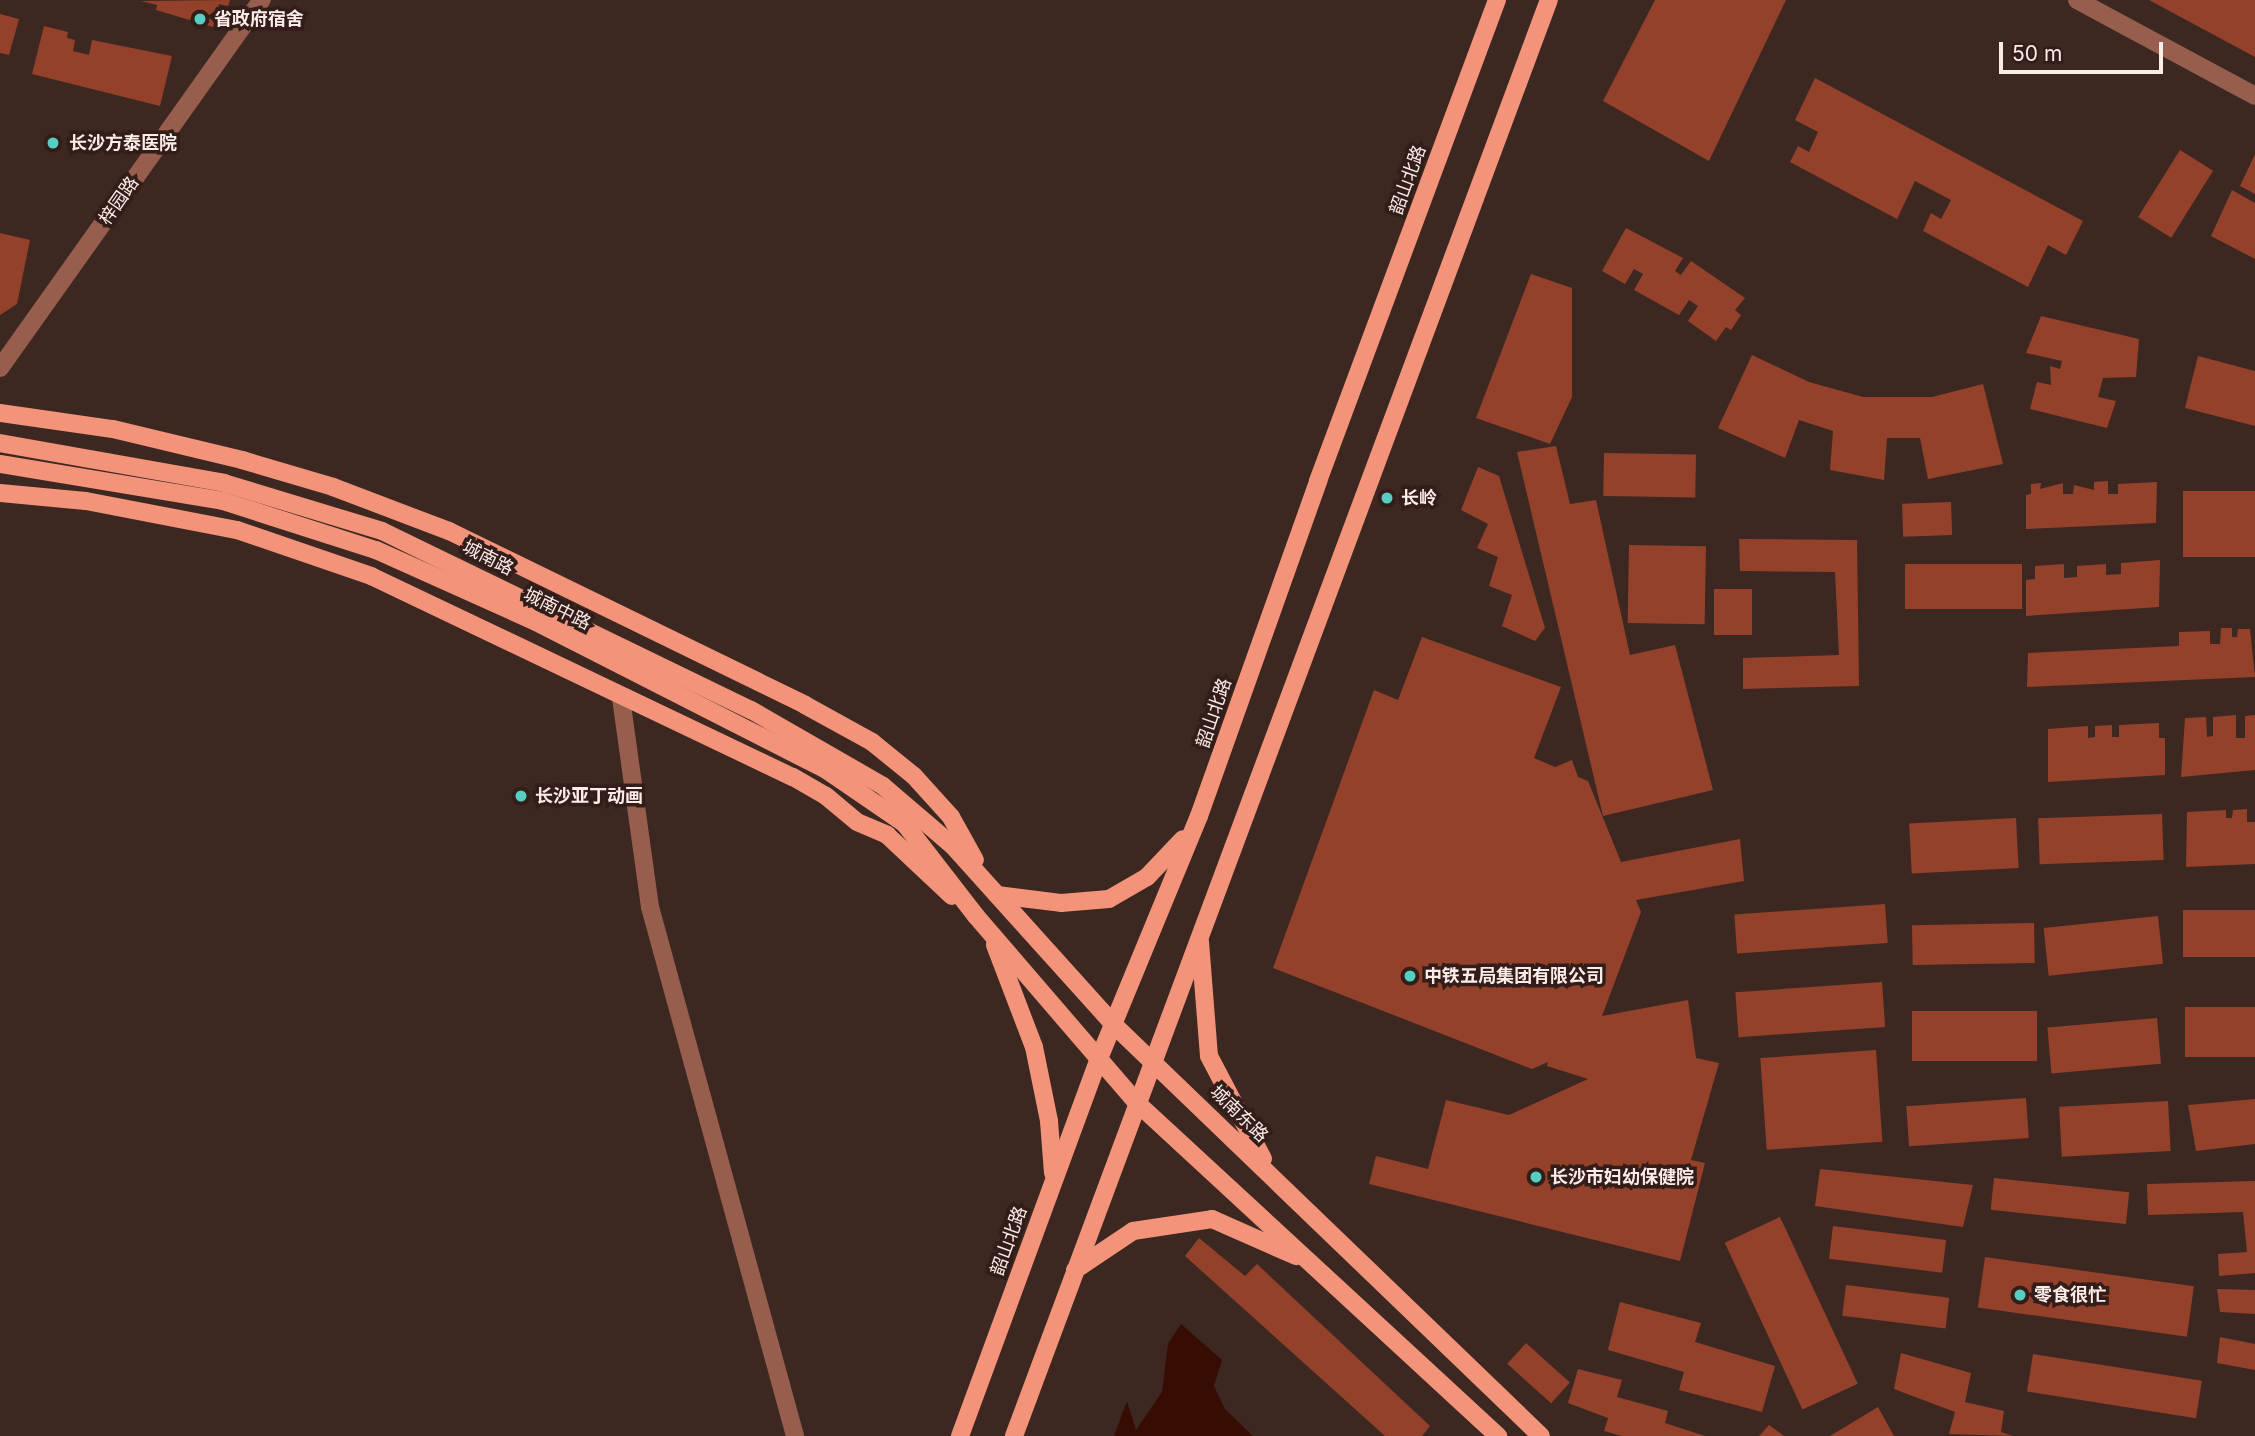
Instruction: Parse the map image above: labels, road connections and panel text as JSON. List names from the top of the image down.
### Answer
{
  "streets": {
    "main road": [
      "韶山北路",
      "城南路",
      "城南中路",
      "城南东路"
    ],
    "street": ["梓园路"]
  },
  "crossings": [
    ["韶山北路", "城南东路"],
    ["城南路", "城南中路"],
    ["城南路", "城南东路"],
    ["城南中路", "城南东路"]
  ],
  "places": [
    "省政府宿舍",
    "长沙方泰医院",
    "长岭",
    "长沙亚丁动画",
    "中铁五局集团有限公司",
    "长沙市妇幼保健院",
    "零食很忙"
  ],
  "scale_bar": "50 m"
}
